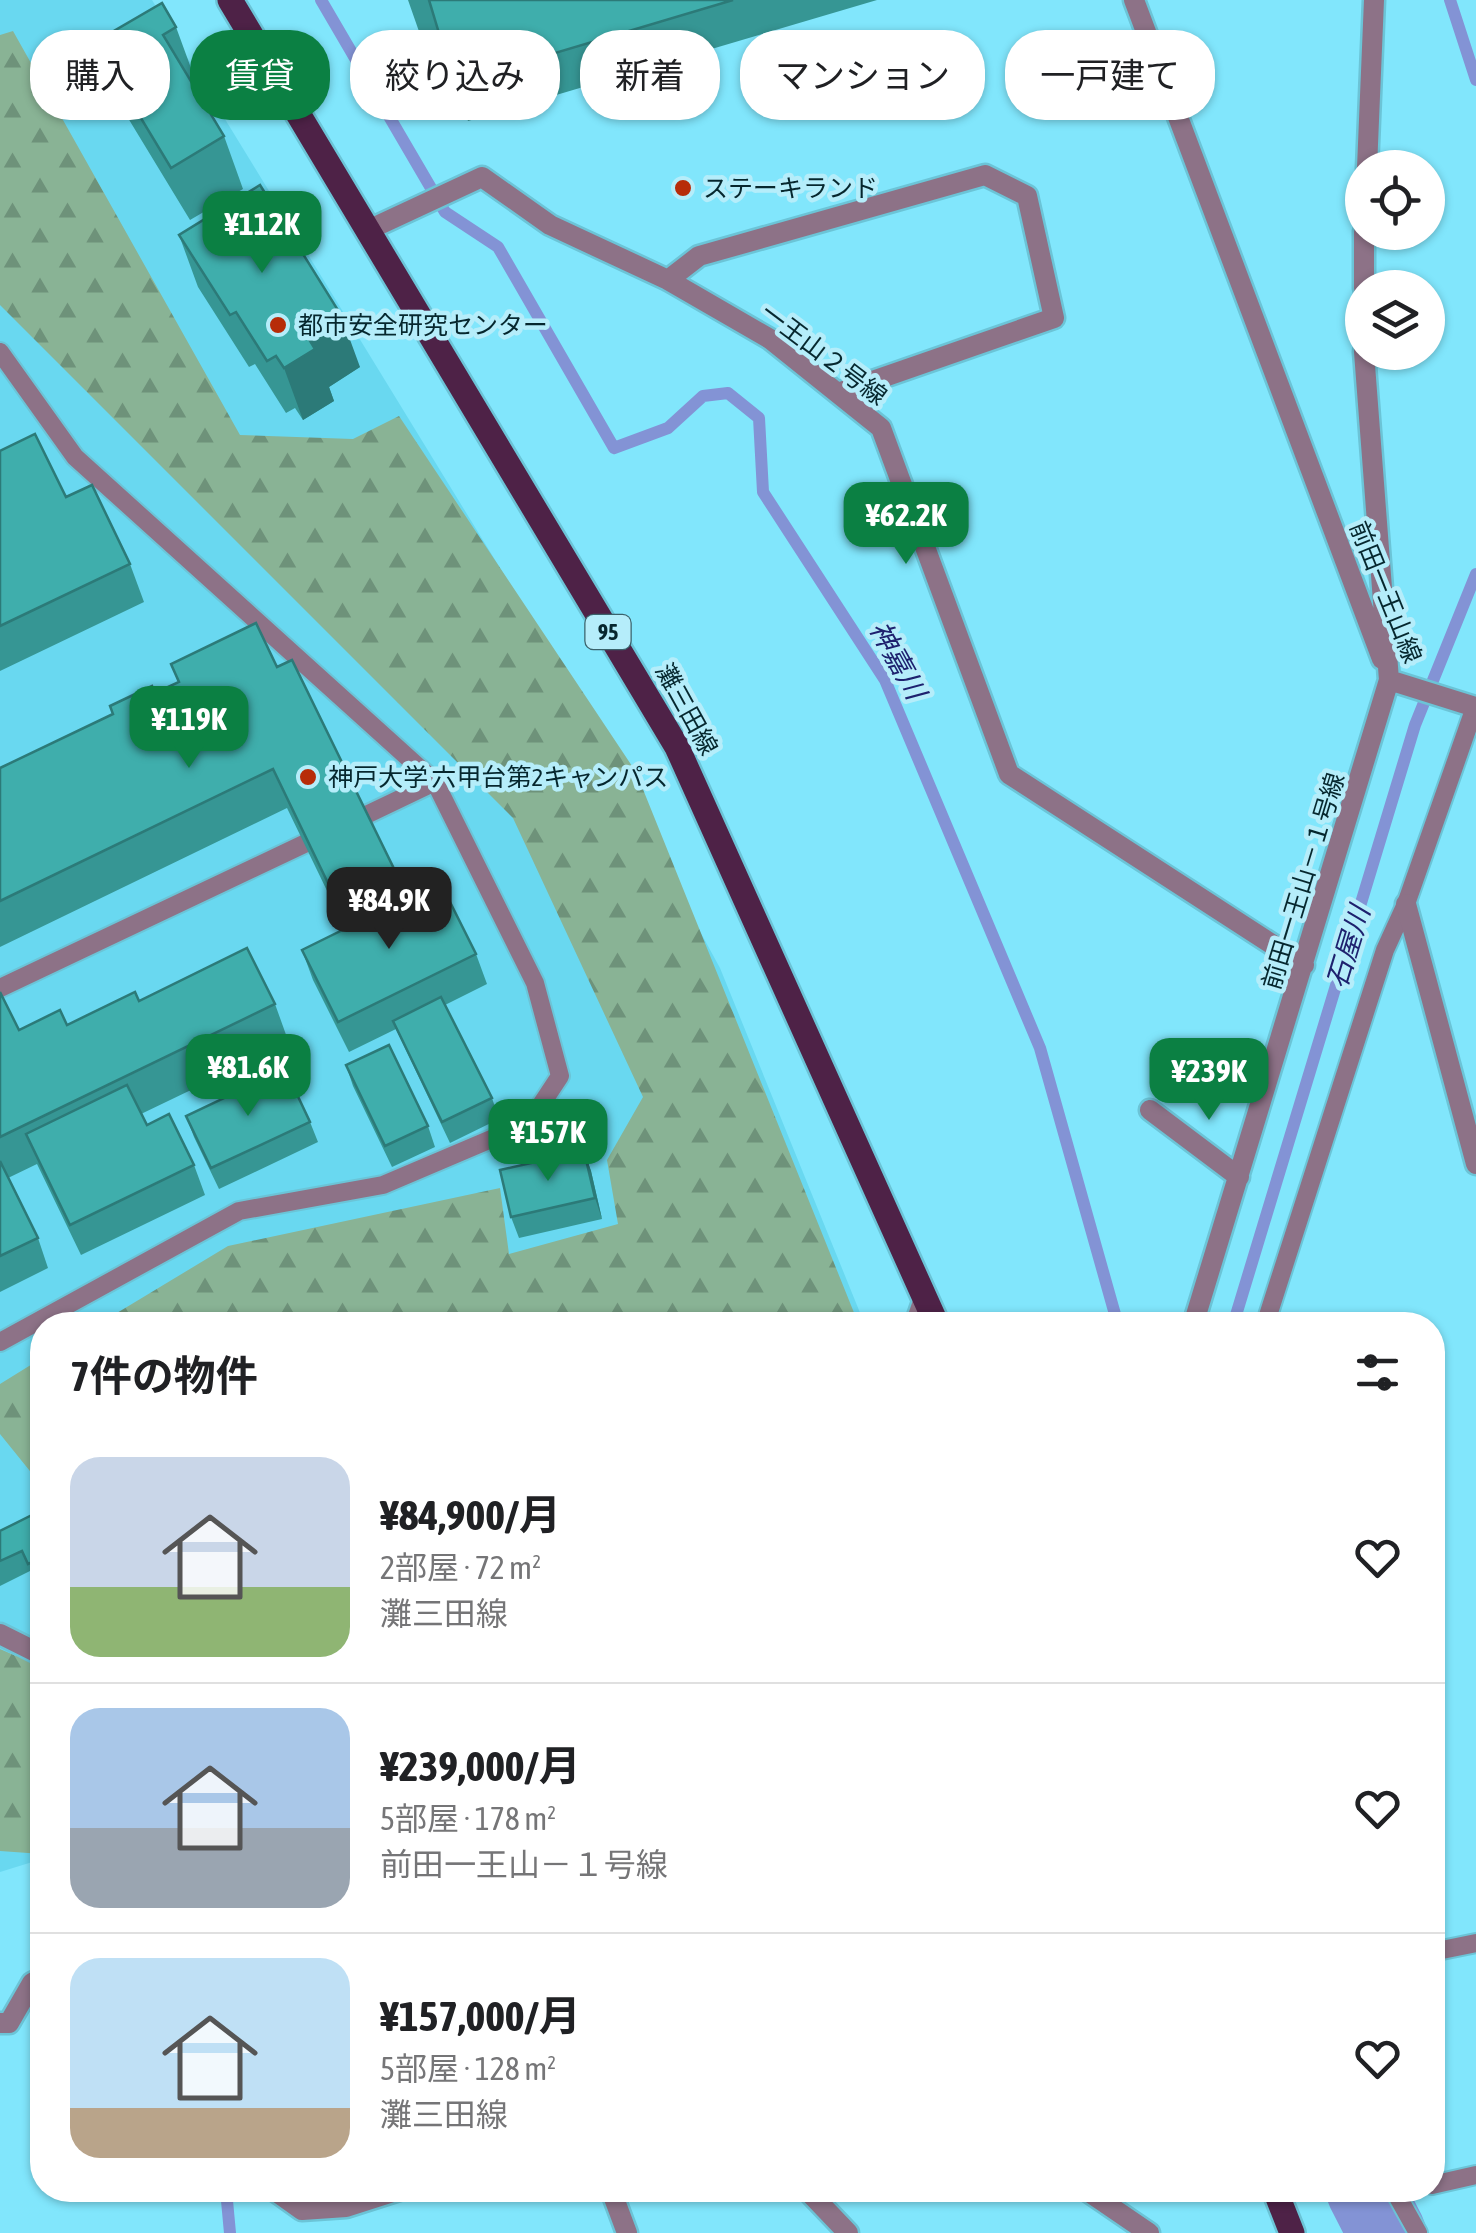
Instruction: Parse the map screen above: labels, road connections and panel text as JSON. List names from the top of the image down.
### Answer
{
  "streets": {
    "main road": ["95", "灘三田線"],
    "street": ["一王山２号線", "前田一王山線", "前田一王山－１号線"]
  },
  "crossings": [
    ["一王山２号線", "灘三田線"],
    ["一王山２号線", "前田一王山－１号線"],
    ["前田一王山線", "前田一王山－１号線"]
  ],
  "water": ["神嘉川", "石屋川"],
  "places": ["ステーキランド", "都市安全研究センター", "神戸大学 六甲台第2キャンパス"],
  "page": {
    "chip": [
      "購入",
      "賃貸",
      "絞り込み",
      "新着",
      "マンション",
      "一戸建て"
    ],
    "price": [
      "¥112K",
      "¥62.2K",
      "¥119K",
      "¥84.9K",
      "¥81.6K",
      "¥239K",
      "¥157K"
    ],
    "heading": "7件の物件",
    "list": [
      {
        "name": "¥84,900/月",
        "note": "2部屋 · 72 m² · 灘三田線"
      },
      {
        "name": "¥239,000/月",
        "note": "5部屋 · 178 m² · 前田一王山－１号線"
      },
      {
        "name": "¥157,000/月",
        "note": "5部屋 · 128 m² · 灘三田線"
      }
    ]
  }
}
